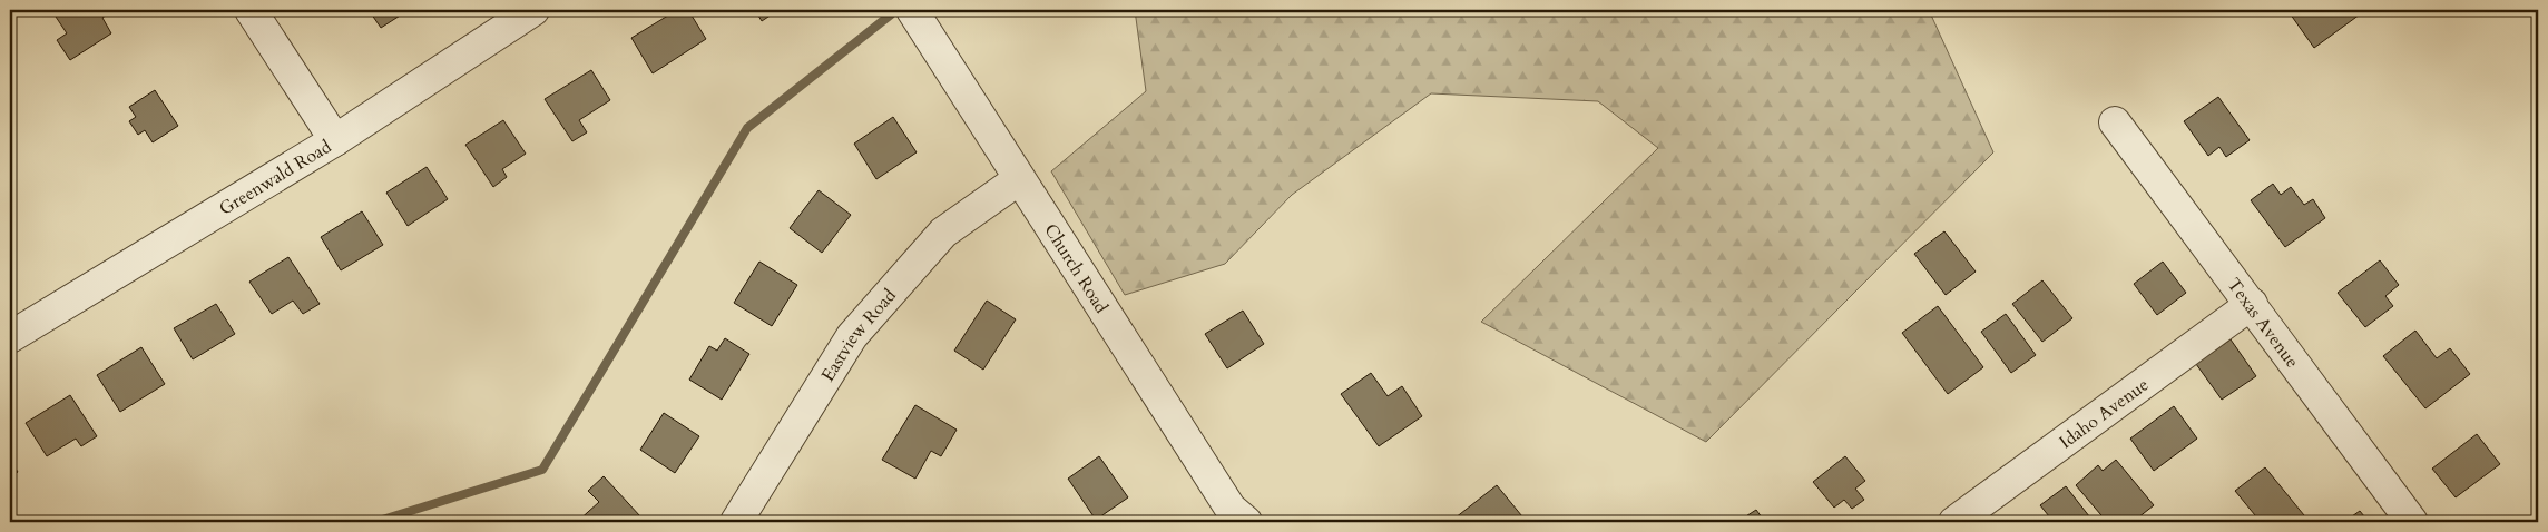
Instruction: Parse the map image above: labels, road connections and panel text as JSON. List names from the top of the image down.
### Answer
{
  "streets": {
    "street": [
      "Greenwald Road",
      "Church Road",
      "Texas Avenue",
      "Eastview Road",
      "Idaho Avenue"
    ]
  },
  "crossings": [
    ["Church Road", "Eastview Road"],
    ["Texas Avenue", "Idaho Avenue"]
  ]
}
